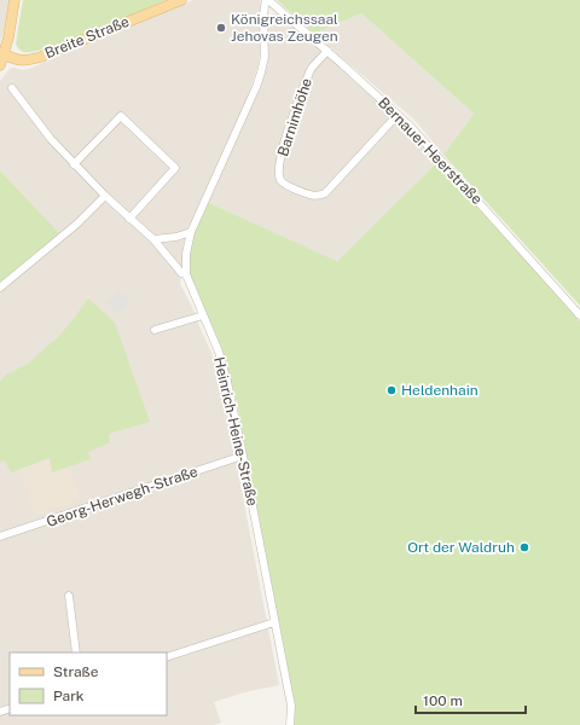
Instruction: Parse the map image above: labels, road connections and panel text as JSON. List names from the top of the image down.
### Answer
{
  "streets": {
    "main road": ["Breite Straße"],
    "street": [
      "Barnimhöhe",
      "Bernauer Heerstraße",
      "Heinrich-Heine-Straße",
      "Georg-Herwegh-Straße"
    ]
  },
  "crossings": [
    ["Barnimhöhe", "Bernauer Heerstraße"],
    ["Bernauer Heerstraße", "Heinrich-Heine-Straße"],
    ["Heinrich-Heine-Straße", "Georg-Herwegh-Straße"]
  ],
  "places": ["Königreichssaal Jehovas Zeugen", "Heldenhain", "Ort der Waldruh"],
  "legend": ["Straße", "Park"],
  "scale_bar": "100 m"
}
